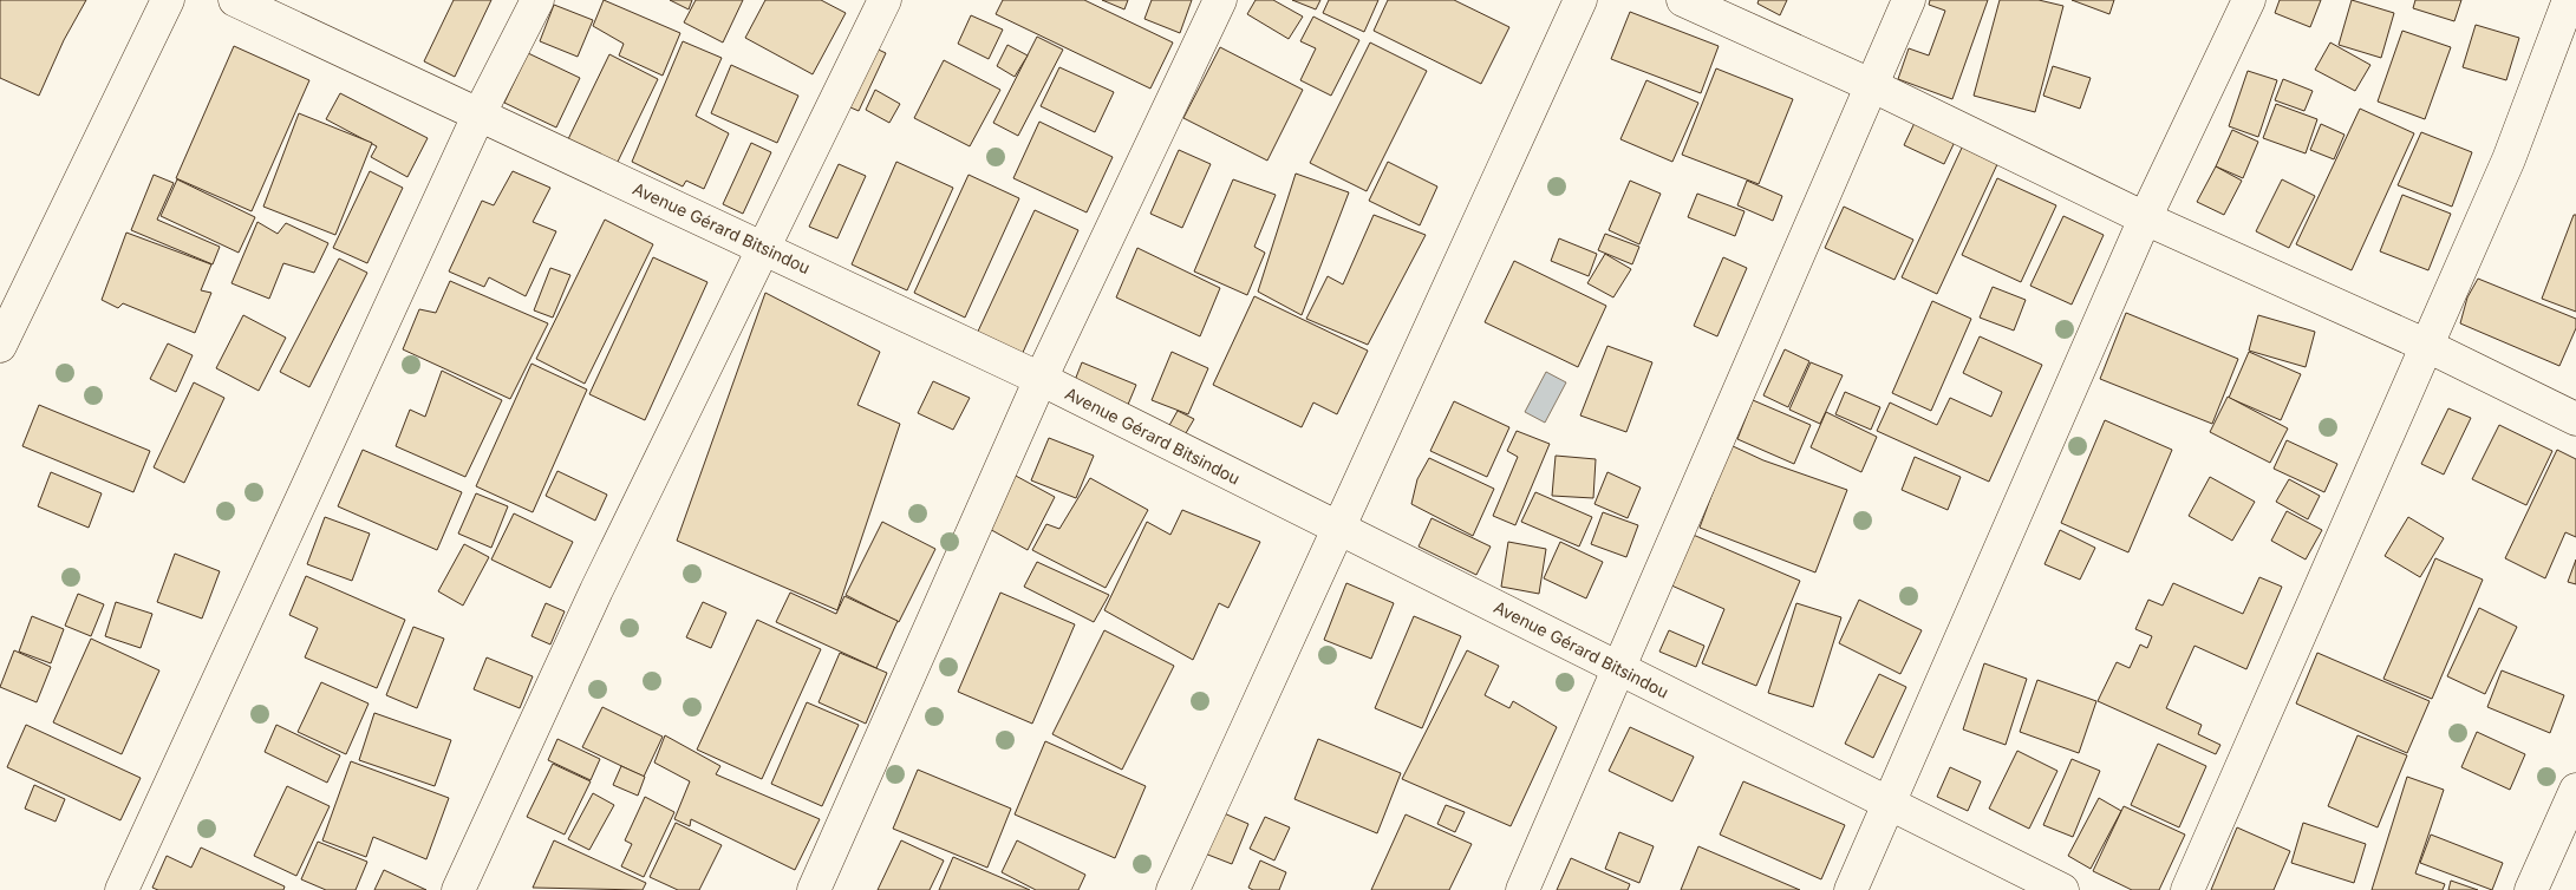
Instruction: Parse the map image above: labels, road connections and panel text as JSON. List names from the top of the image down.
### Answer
{
  "streets": {
    "street": ["Avenue Gérard Bitsindou"]
  }
}
